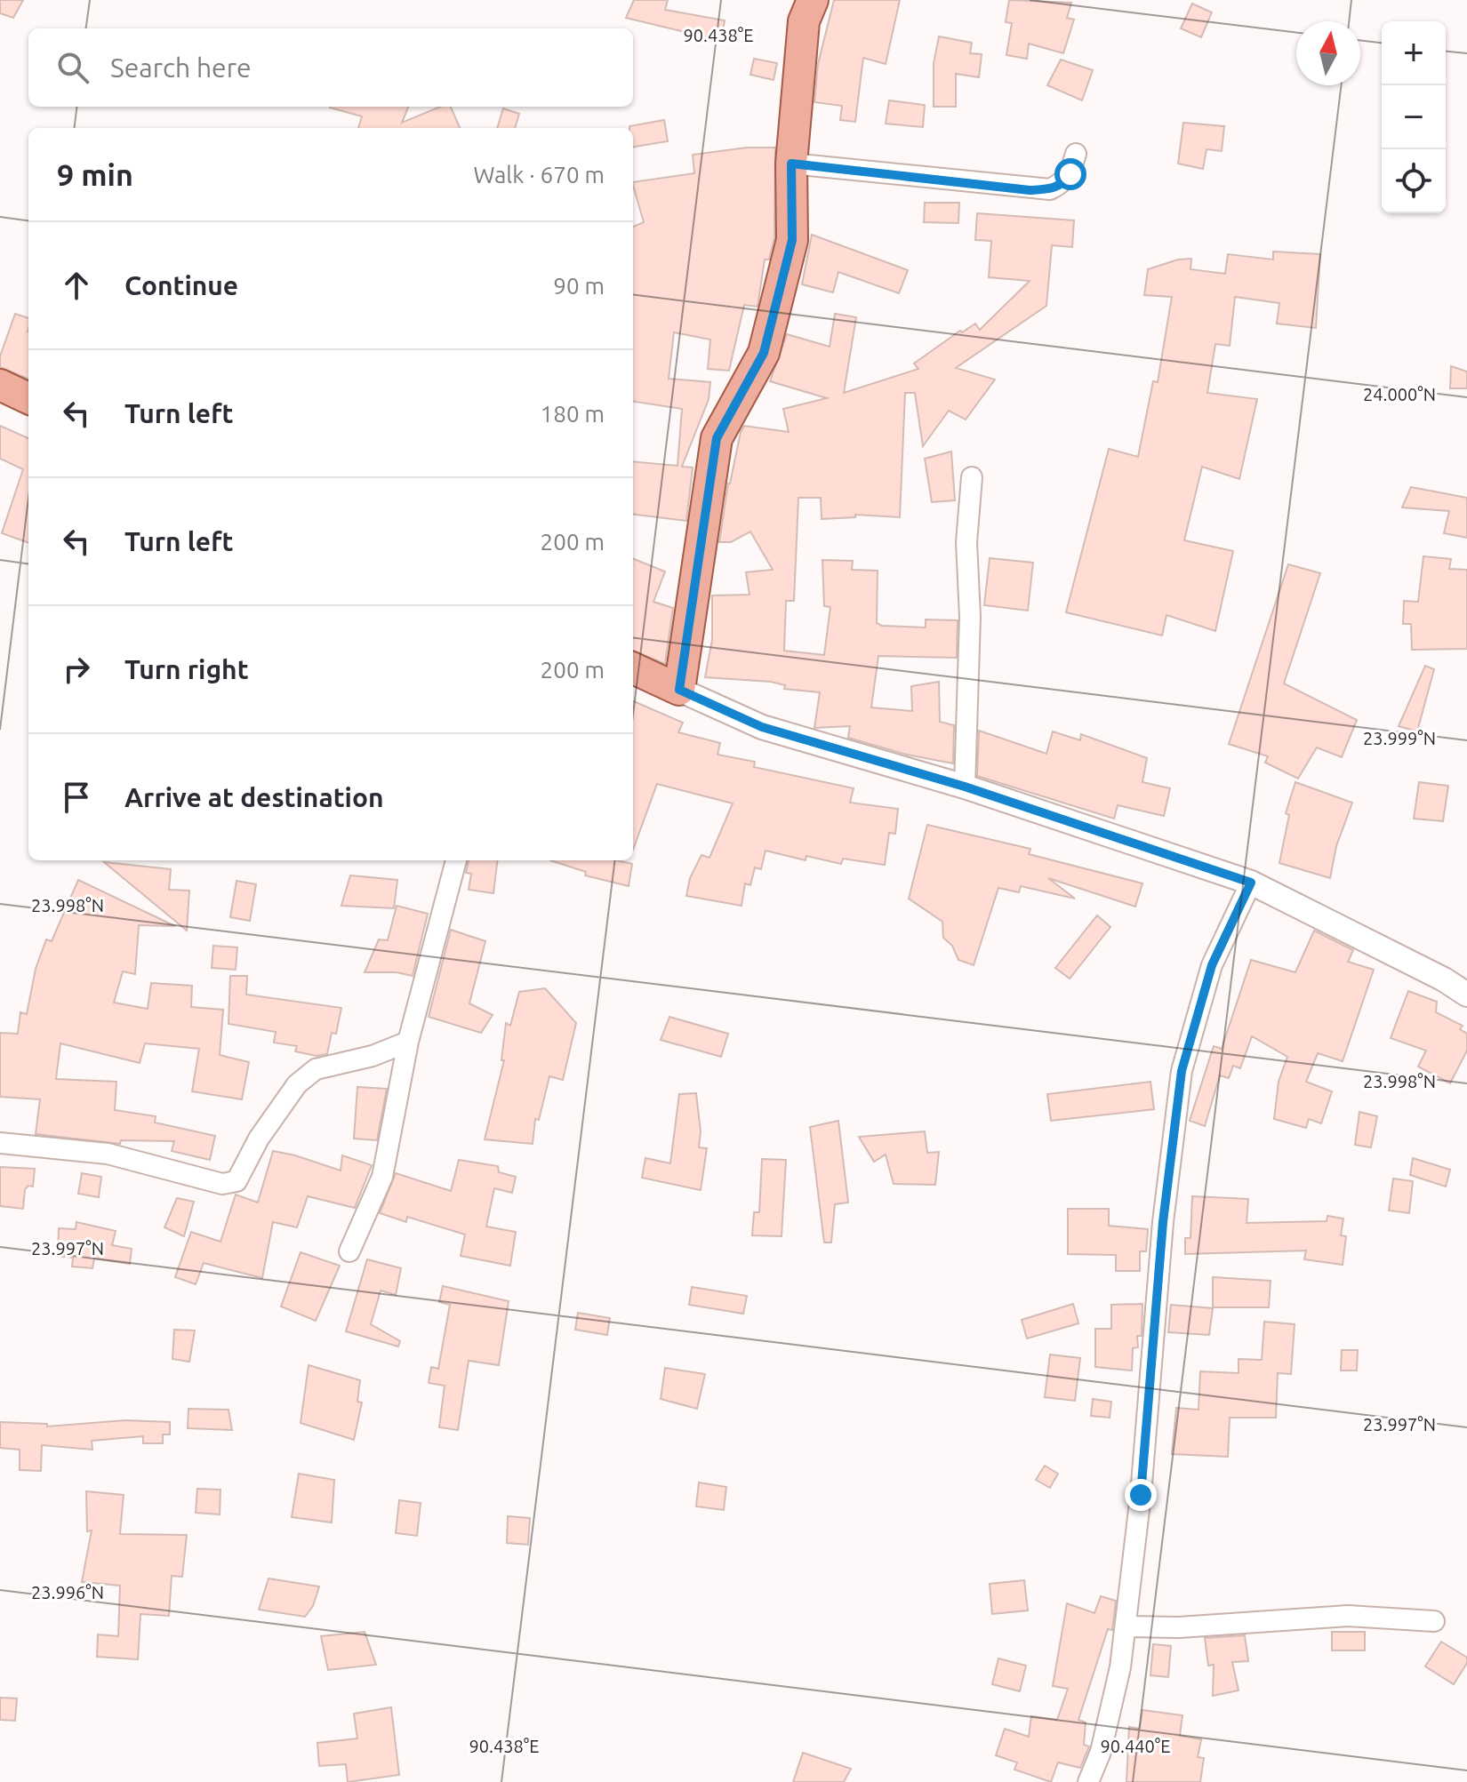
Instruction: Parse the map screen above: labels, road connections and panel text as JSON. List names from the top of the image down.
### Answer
{
  "north": "top",
  "page": {
    "map_buttons": ["+", "−"],
    "search": "Search here",
    "heading": ["9 min", "Walk · 670 m"],
    "list": [
      ["Continue", "90 m"],
      ["Turn left", "180 m"],
      ["Turn left", "200 m"],
      ["Turn right", "200 m"],
      "Arrive at destination"
    ]
  },
  "coordinates": [
    "90.438°E",
    "24.000°N",
    "23.999°N",
    "23.998°N",
    "23.997°N",
    "23.996°N",
    "90.440°E"
  ]
}
